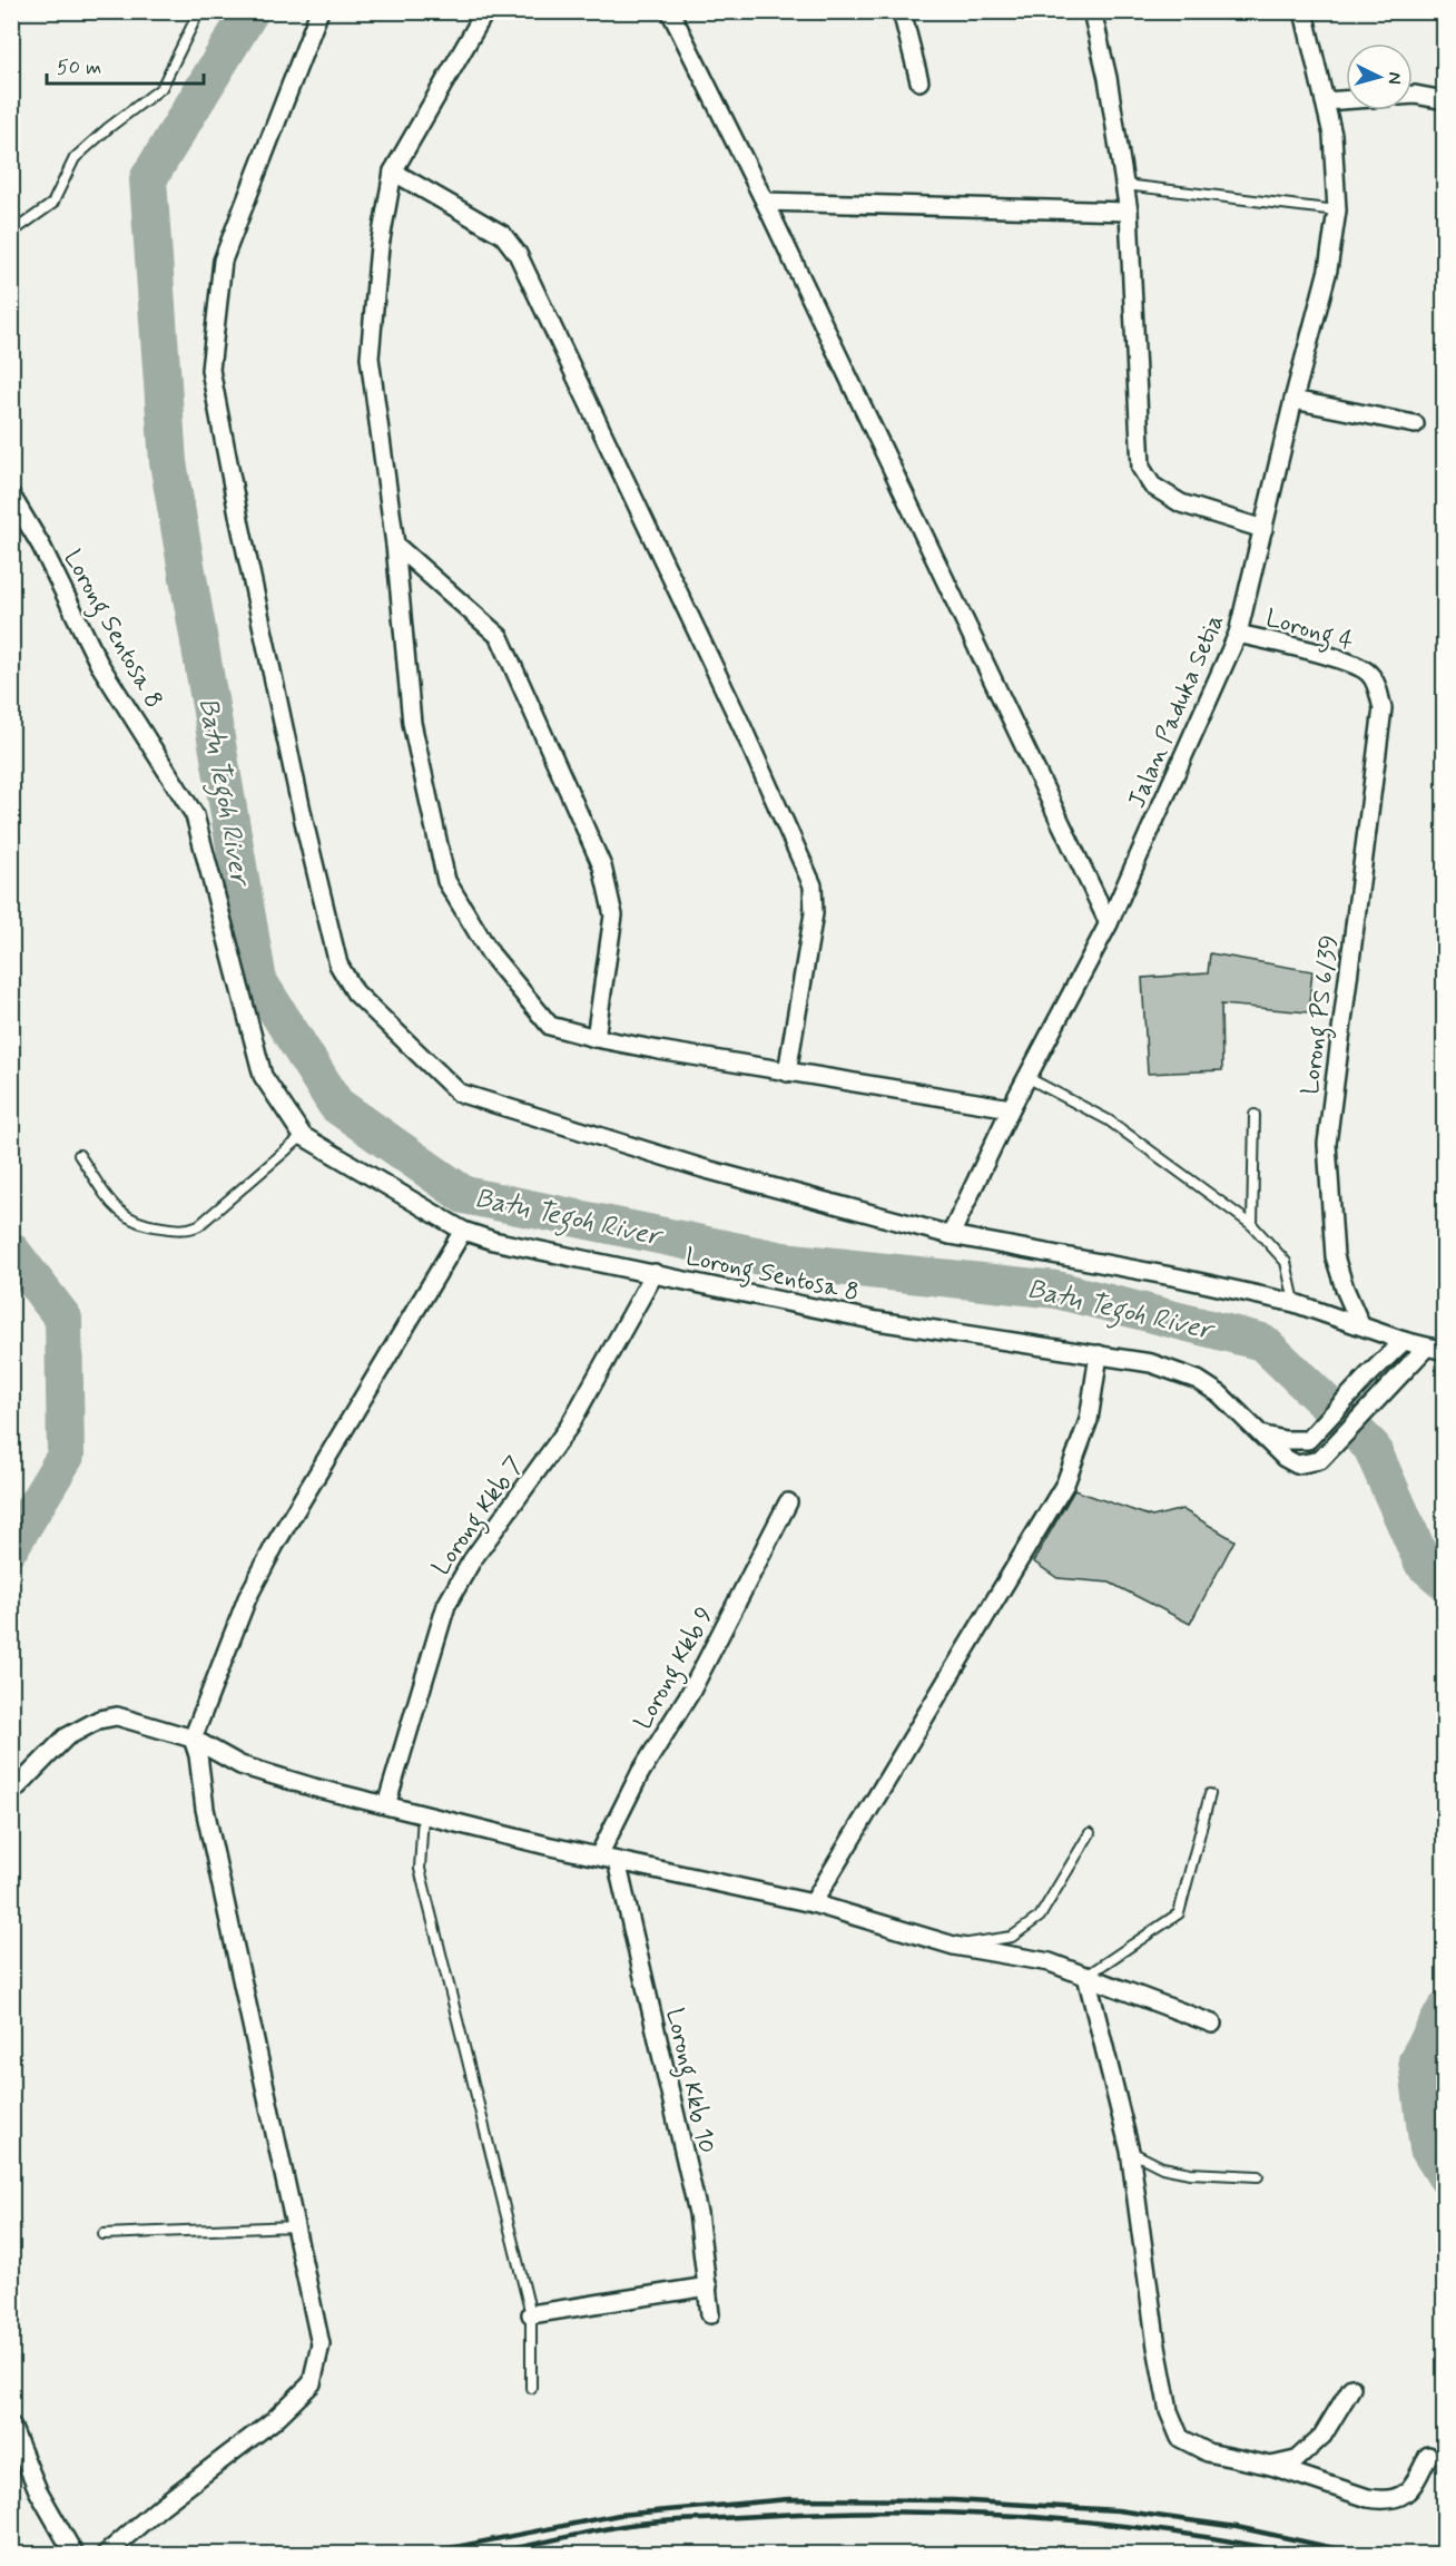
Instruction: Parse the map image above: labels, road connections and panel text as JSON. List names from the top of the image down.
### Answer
{
  "streets": {
    "street": [
      "Lorong Sentosa 8",
      "Lorong 4",
      "Jalan Paduka Setia",
      "Lorong PS 6/39",
      "Lorong Kkb 7",
      "Lorong Kkb 9",
      "Lorong Kkb 10"
    ]
  },
  "crossings": [
    ["Lorong Sentosa 8", "Lorong Kkb 7"],
    ["Lorong 4", "Jalan Paduka Setia"],
    ["Lorong 4", "Lorong PS 6/39"]
  ],
  "water": ["Batu Tegoh River"],
  "scale_bar": "50 m",
  "north": "right"
}
